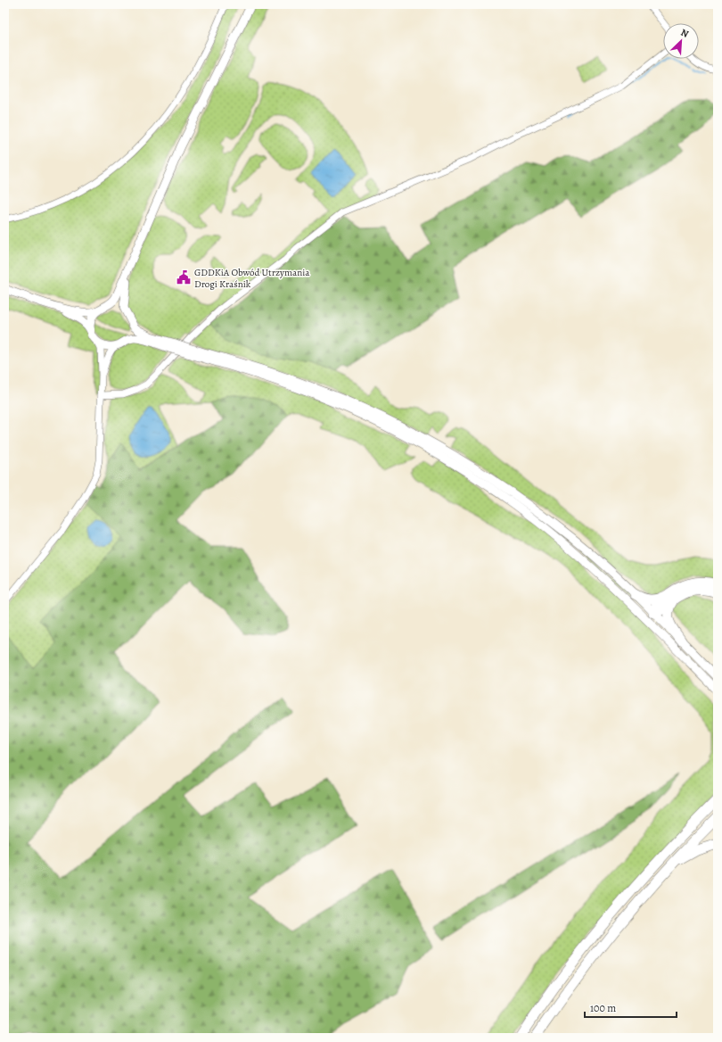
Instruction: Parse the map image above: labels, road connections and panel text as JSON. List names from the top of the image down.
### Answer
{
  "places": {
    "public building": ["GDDKiA Obwód Utrzymania Drogi Kraśnik"]
  },
  "scale_bar": "100 m",
  "north": "top right"
}
